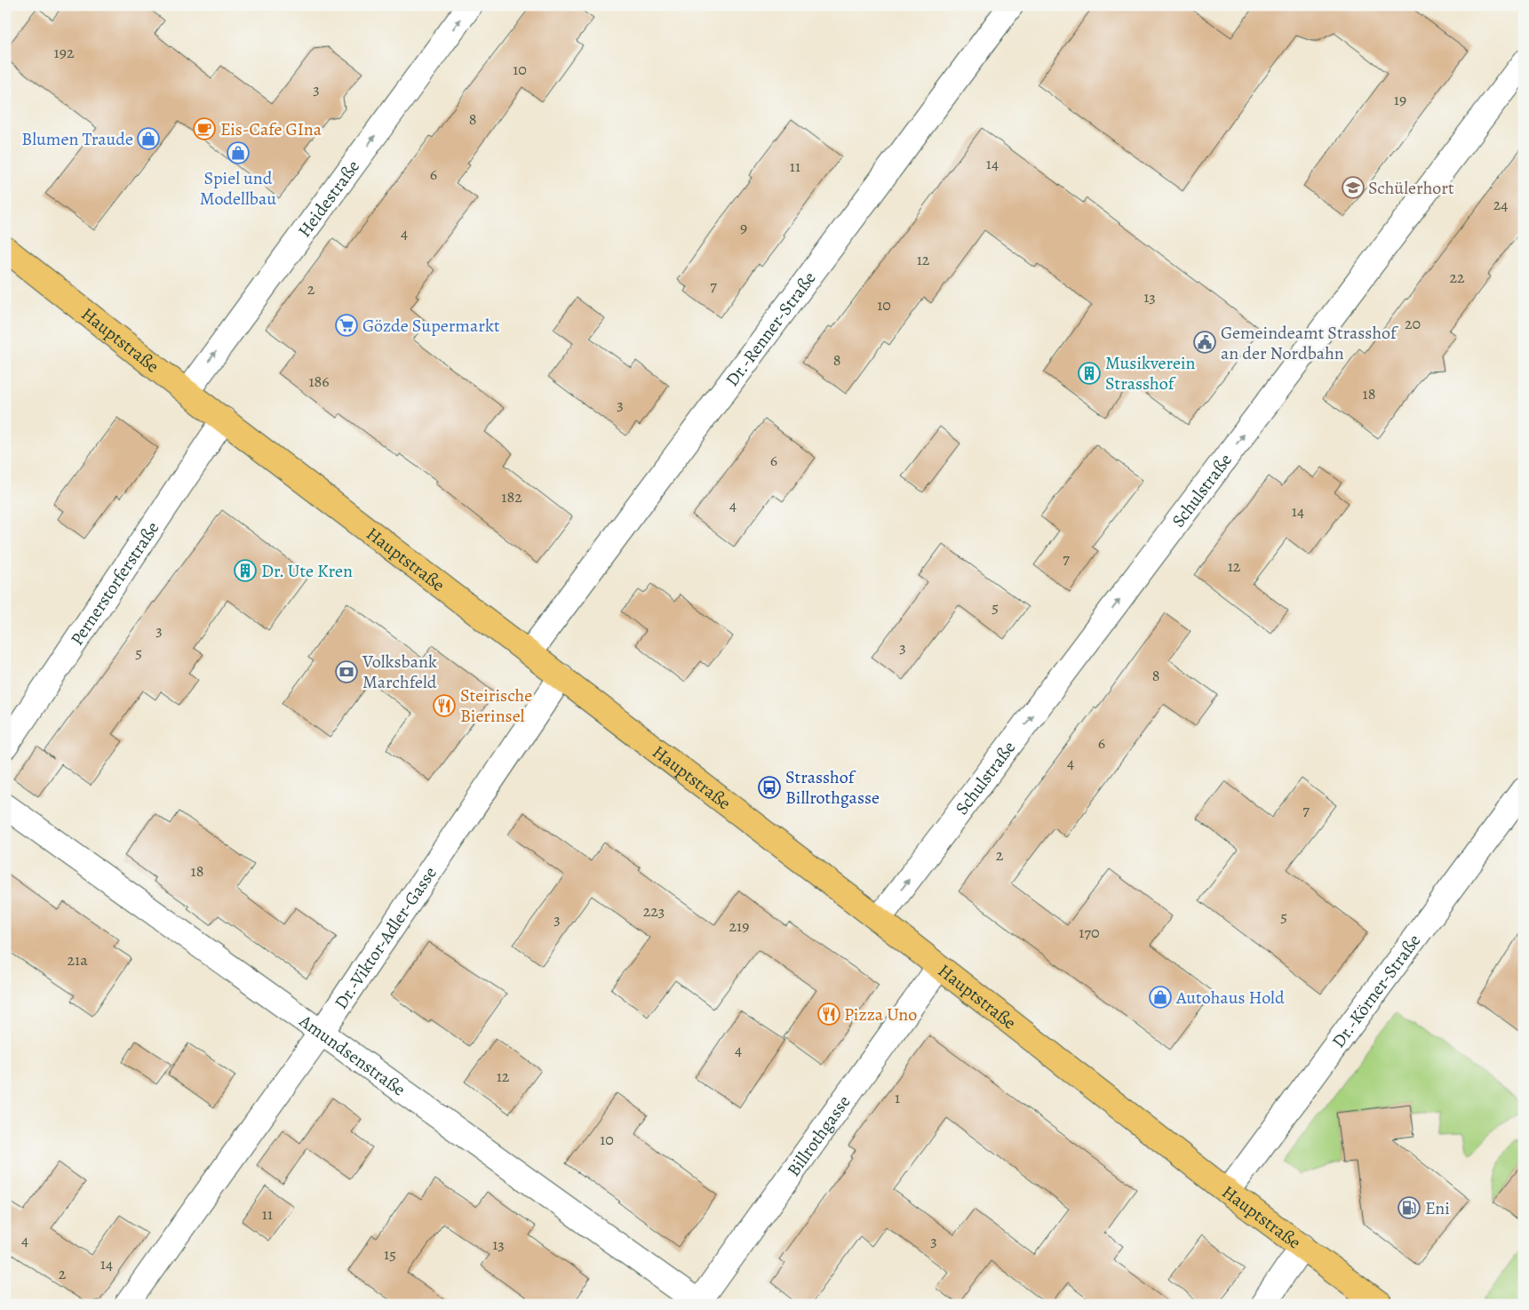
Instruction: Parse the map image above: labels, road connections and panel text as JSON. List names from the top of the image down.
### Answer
{
  "streets": {
    "main road": ["Hauptstraße"],
    "street": [
      "Heidestraße",
      "Dr.-Renner-Straße",
      "Schulstraße",
      "Pernerstorferstraße",
      "Dr.-Viktor-Adler-Gasse",
      "Dr.-Körner-Straße",
      "Amundsenstraße",
      "Billrothgasse"
    ]
  },
  "crossings": [
    ["Heidestraße", "Hauptstraße"],
    ["Dr.-Renner-Straße", "Hauptstraße"],
    ["Hauptstraße", "Schulstraße"],
    ["Hauptstraße", "Pernerstorferstraße"],
    ["Hauptstraße", "Dr.-Viktor-Adler-Gasse"],
    ["Hauptstraße", "Dr.-Körner-Straße"],
    ["Hauptstraße", "Billrothgasse"],
    ["Dr.-Viktor-Adler-Gasse", "Amundsenstraße"],
    ["Amundsenstraße", "Billrothgasse"]
  ],
  "one_way": ["Heidestraße", "Schulstraße"],
  "places": {
    "cafe": ["Eis-Cafe GIna"],
    "shop": ["Blumen Traude", "Spiel und Modellbau", "Autohaus Hold"],
    "school or university": ["Schülerhort"],
    "supermarket": ["Gözde Supermarkt"],
    "public building": ["Gemeindeamt Strasshof an der Nordbahn"],
    "building": ["Musikverein Strasshof", "Dr. Ute Kren"],
    "bank": ["Volksbank Marchfeld"],
    "restaurant": ["Steirische Bierinsel", "Pizza Uno"],
    "bus stop": ["Strasshof Billrothgasse"],
    "fuel station": ["Eni"]
  },
  "house_numbers": [
    "192",
    "10",
    "3",
    "19",
    "8",
    "14",
    "11",
    "6",
    "24",
    "9",
    "4",
    "12",
    "22",
    "7",
    "2",
    "13",
    "10",
    "20",
    "8",
    "186",
    "18",
    "3",
    "6",
    "182",
    "4",
    "14",
    "7",
    "12",
    "5",
    "3",
    "3",
    "5",
    "8",
    "6",
    "4",
    "7",
    "2",
    "18",
    "223",
    "5",
    "3",
    "219",
    "170",
    "21a",
    "4",
    "12",
    "1",
    "10",
    "11",
    "4",
    "3",
    "13",
    "15",
    "14",
    "2"
  ]
}
